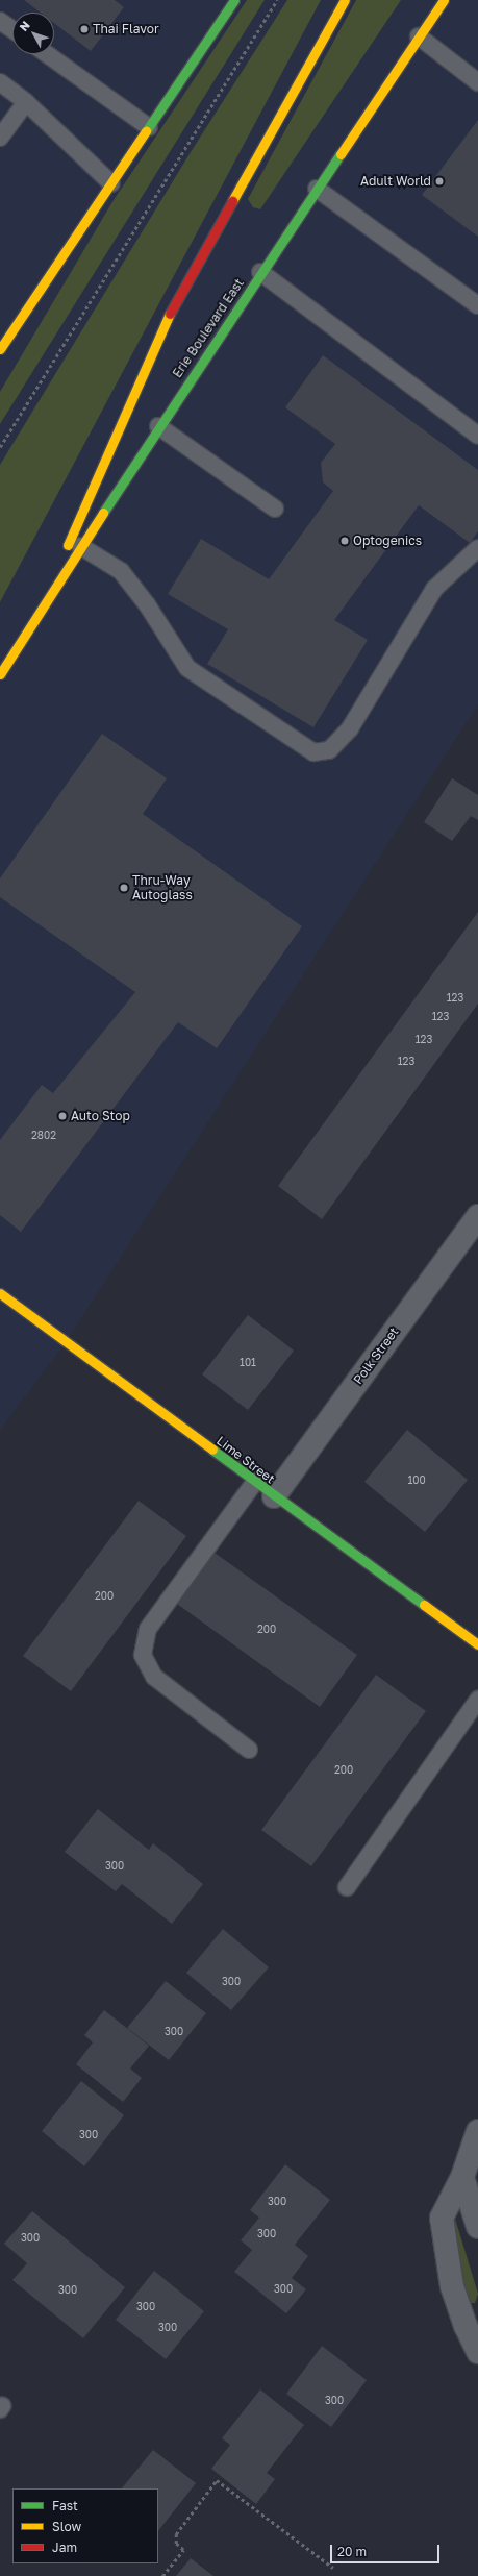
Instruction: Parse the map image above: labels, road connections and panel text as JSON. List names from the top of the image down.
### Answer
{
  "streets": {
    "main road": ["Erie Boulevard East", "Lime Street"],
    "street": ["Polk Street"]
  },
  "crossings": [
    ["Polk Street", "Lime Street"]
  ],
  "places": [
    "Thai Flavor",
    "Adult World",
    "Optogenics",
    "Thru-Way Autoglass",
    "Auto Stop"
  ],
  "house_numbers": [
    "123",
    "123",
    "123",
    "123",
    "2802",
    "101",
    "100",
    "200",
    "200",
    "200",
    "300",
    "300",
    "300",
    "300",
    "300",
    "300",
    "300",
    "300",
    "300",
    "300",
    "300",
    "300"
  ],
  "legend": ["Fast", "Slow", "Jam"],
  "scale_bar": "20 m",
  "north": "top left"
}
